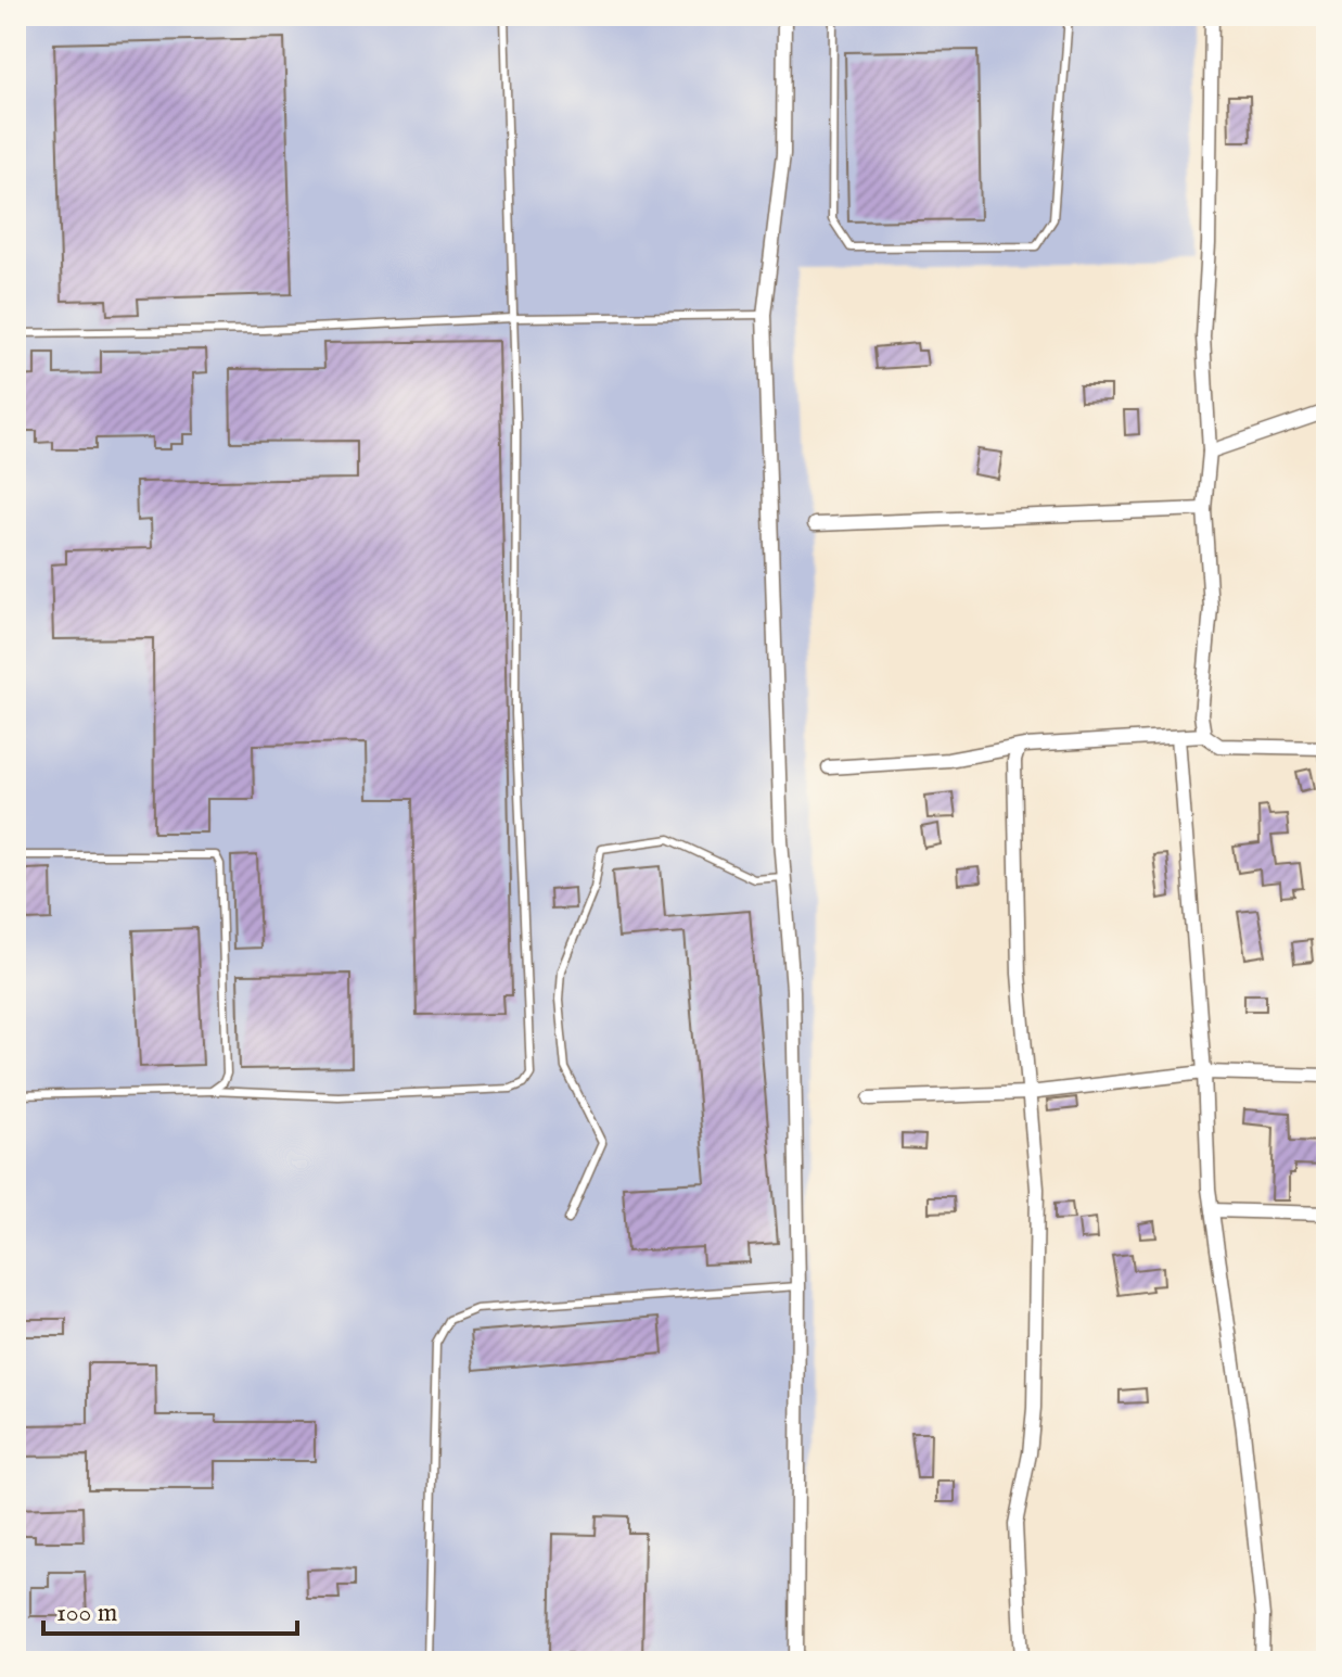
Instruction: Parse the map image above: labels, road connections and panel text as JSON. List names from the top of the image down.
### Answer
{
  "scale_bar": "100 m"
}
